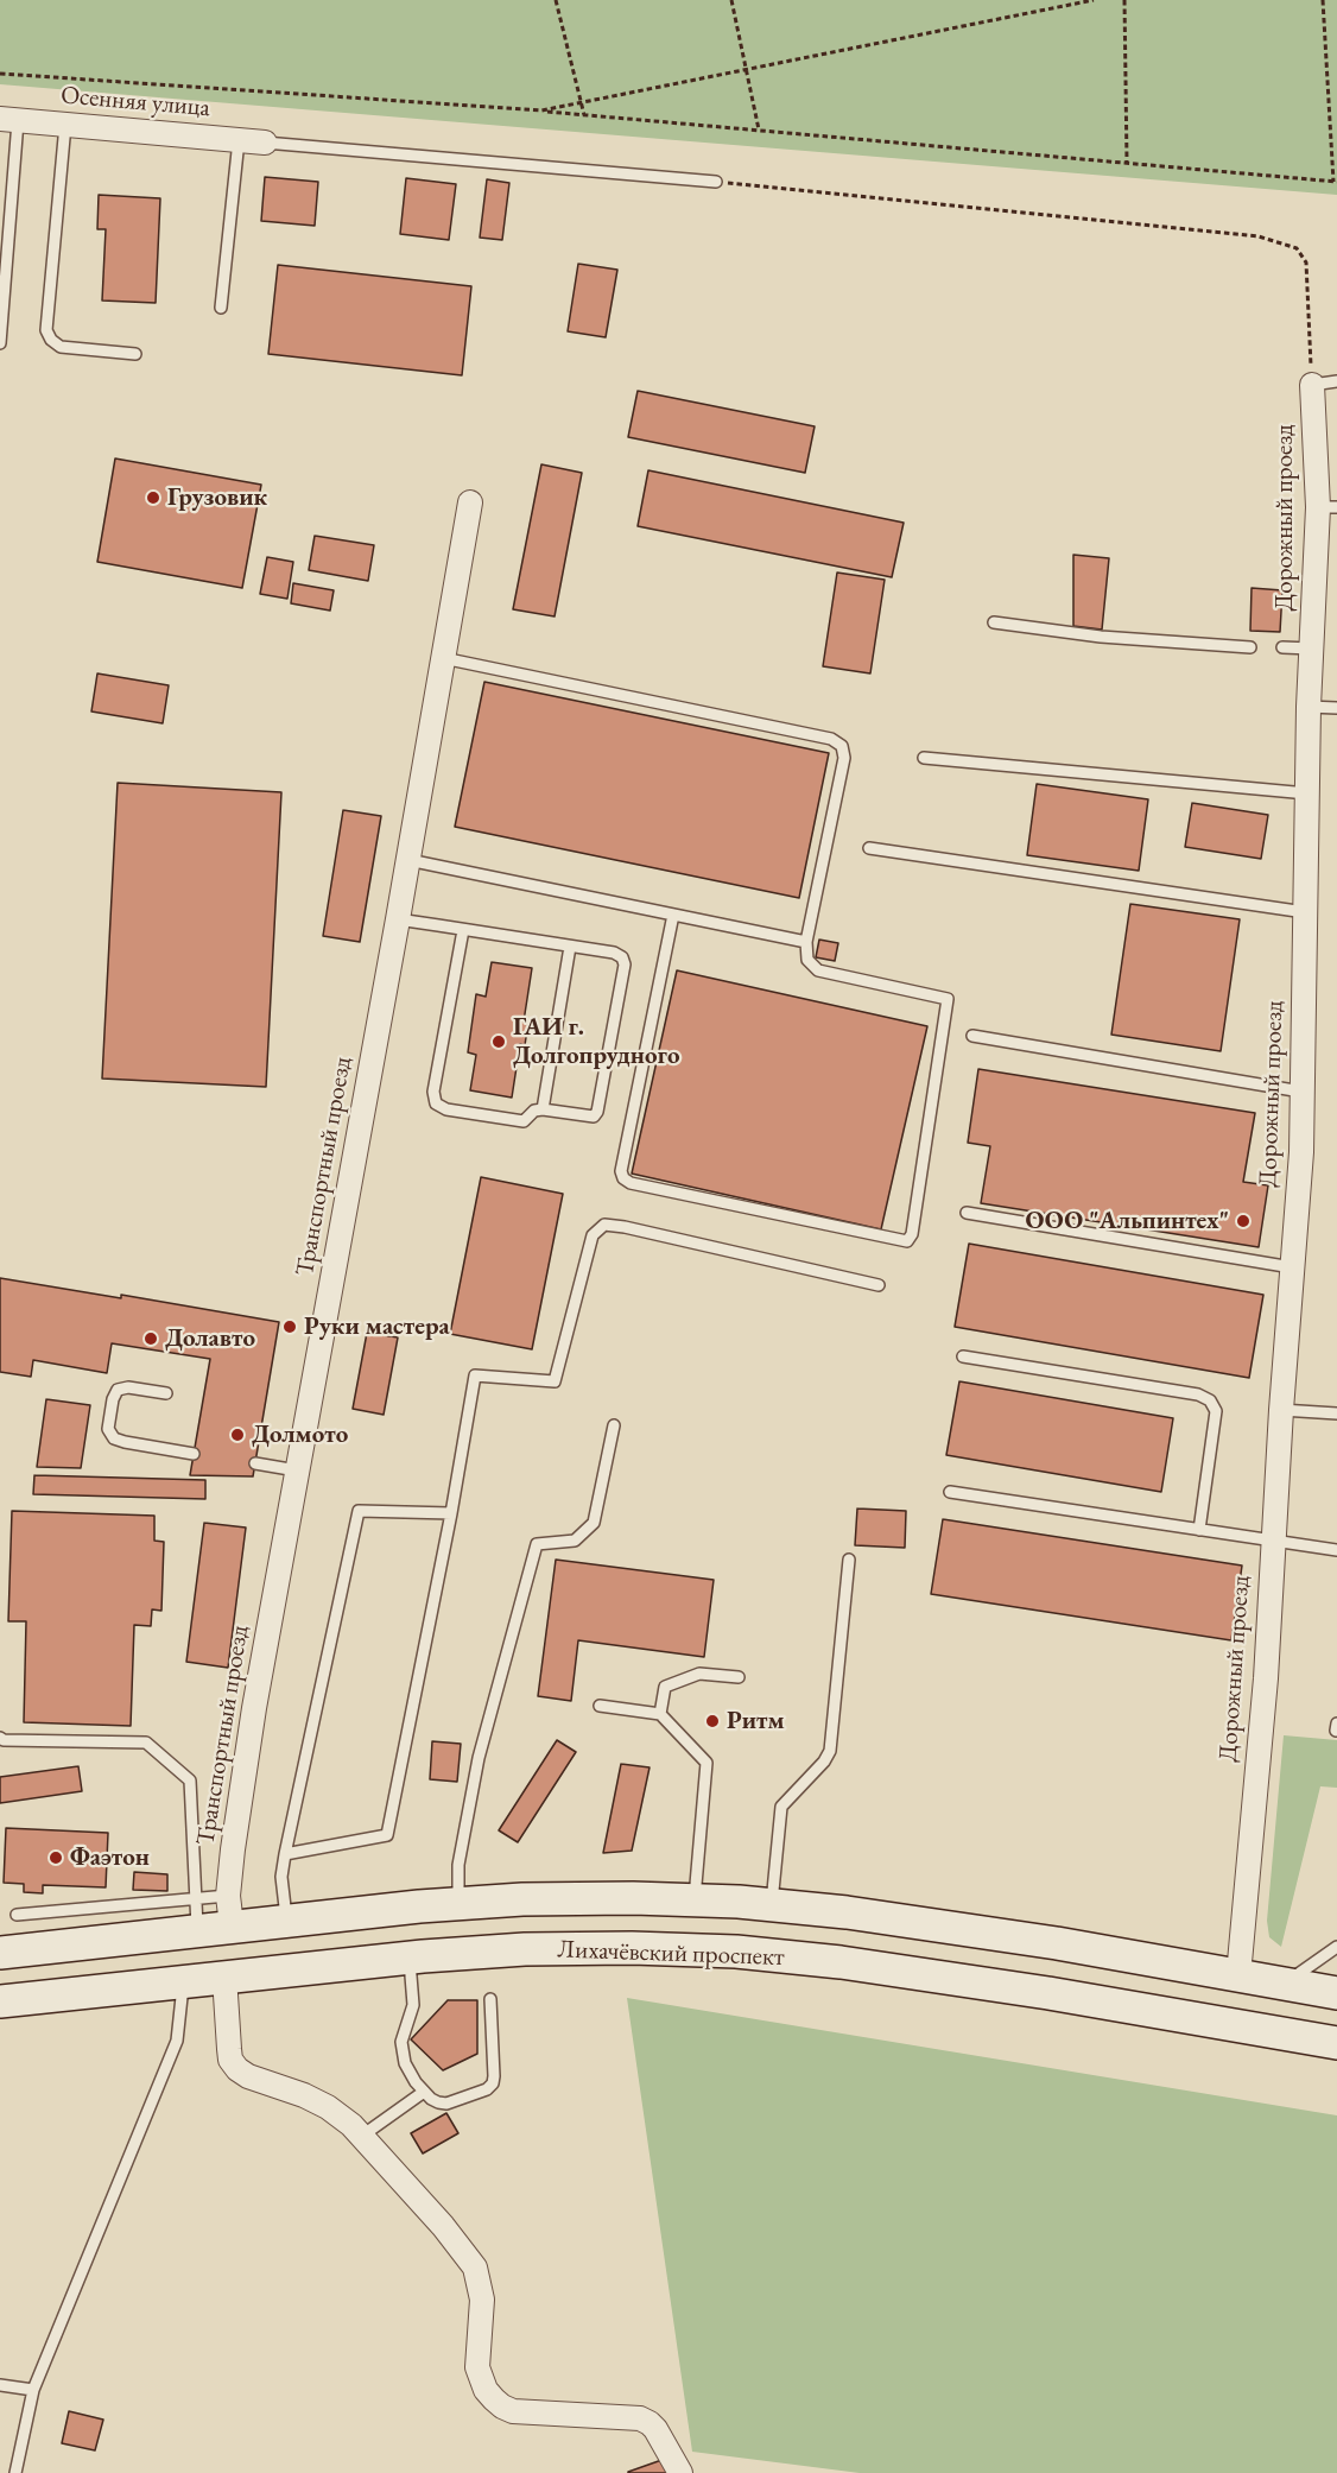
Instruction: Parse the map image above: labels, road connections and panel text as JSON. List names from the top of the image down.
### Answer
{
  "streets": {
    "main road": ["Лихачёвский проспект"],
    "street": ["Осенняя улица", "Дорожный проезд", "Транспортный проезд"]
  },
  "crossings": [
    ["Дорожный проезд", "Лихачёвский проспект"],
    ["Транспортный проезд", "Лихачёвский проспект"]
  ],
  "places": [
    "Грузовик",
    "ГАИ г. Долгопрудного",
    "ООО \"Альпинтех\"",
    "Руки мастера",
    "Долавто",
    "Долмото",
    "Ритм",
    "Фаэтон"
  ]
}
